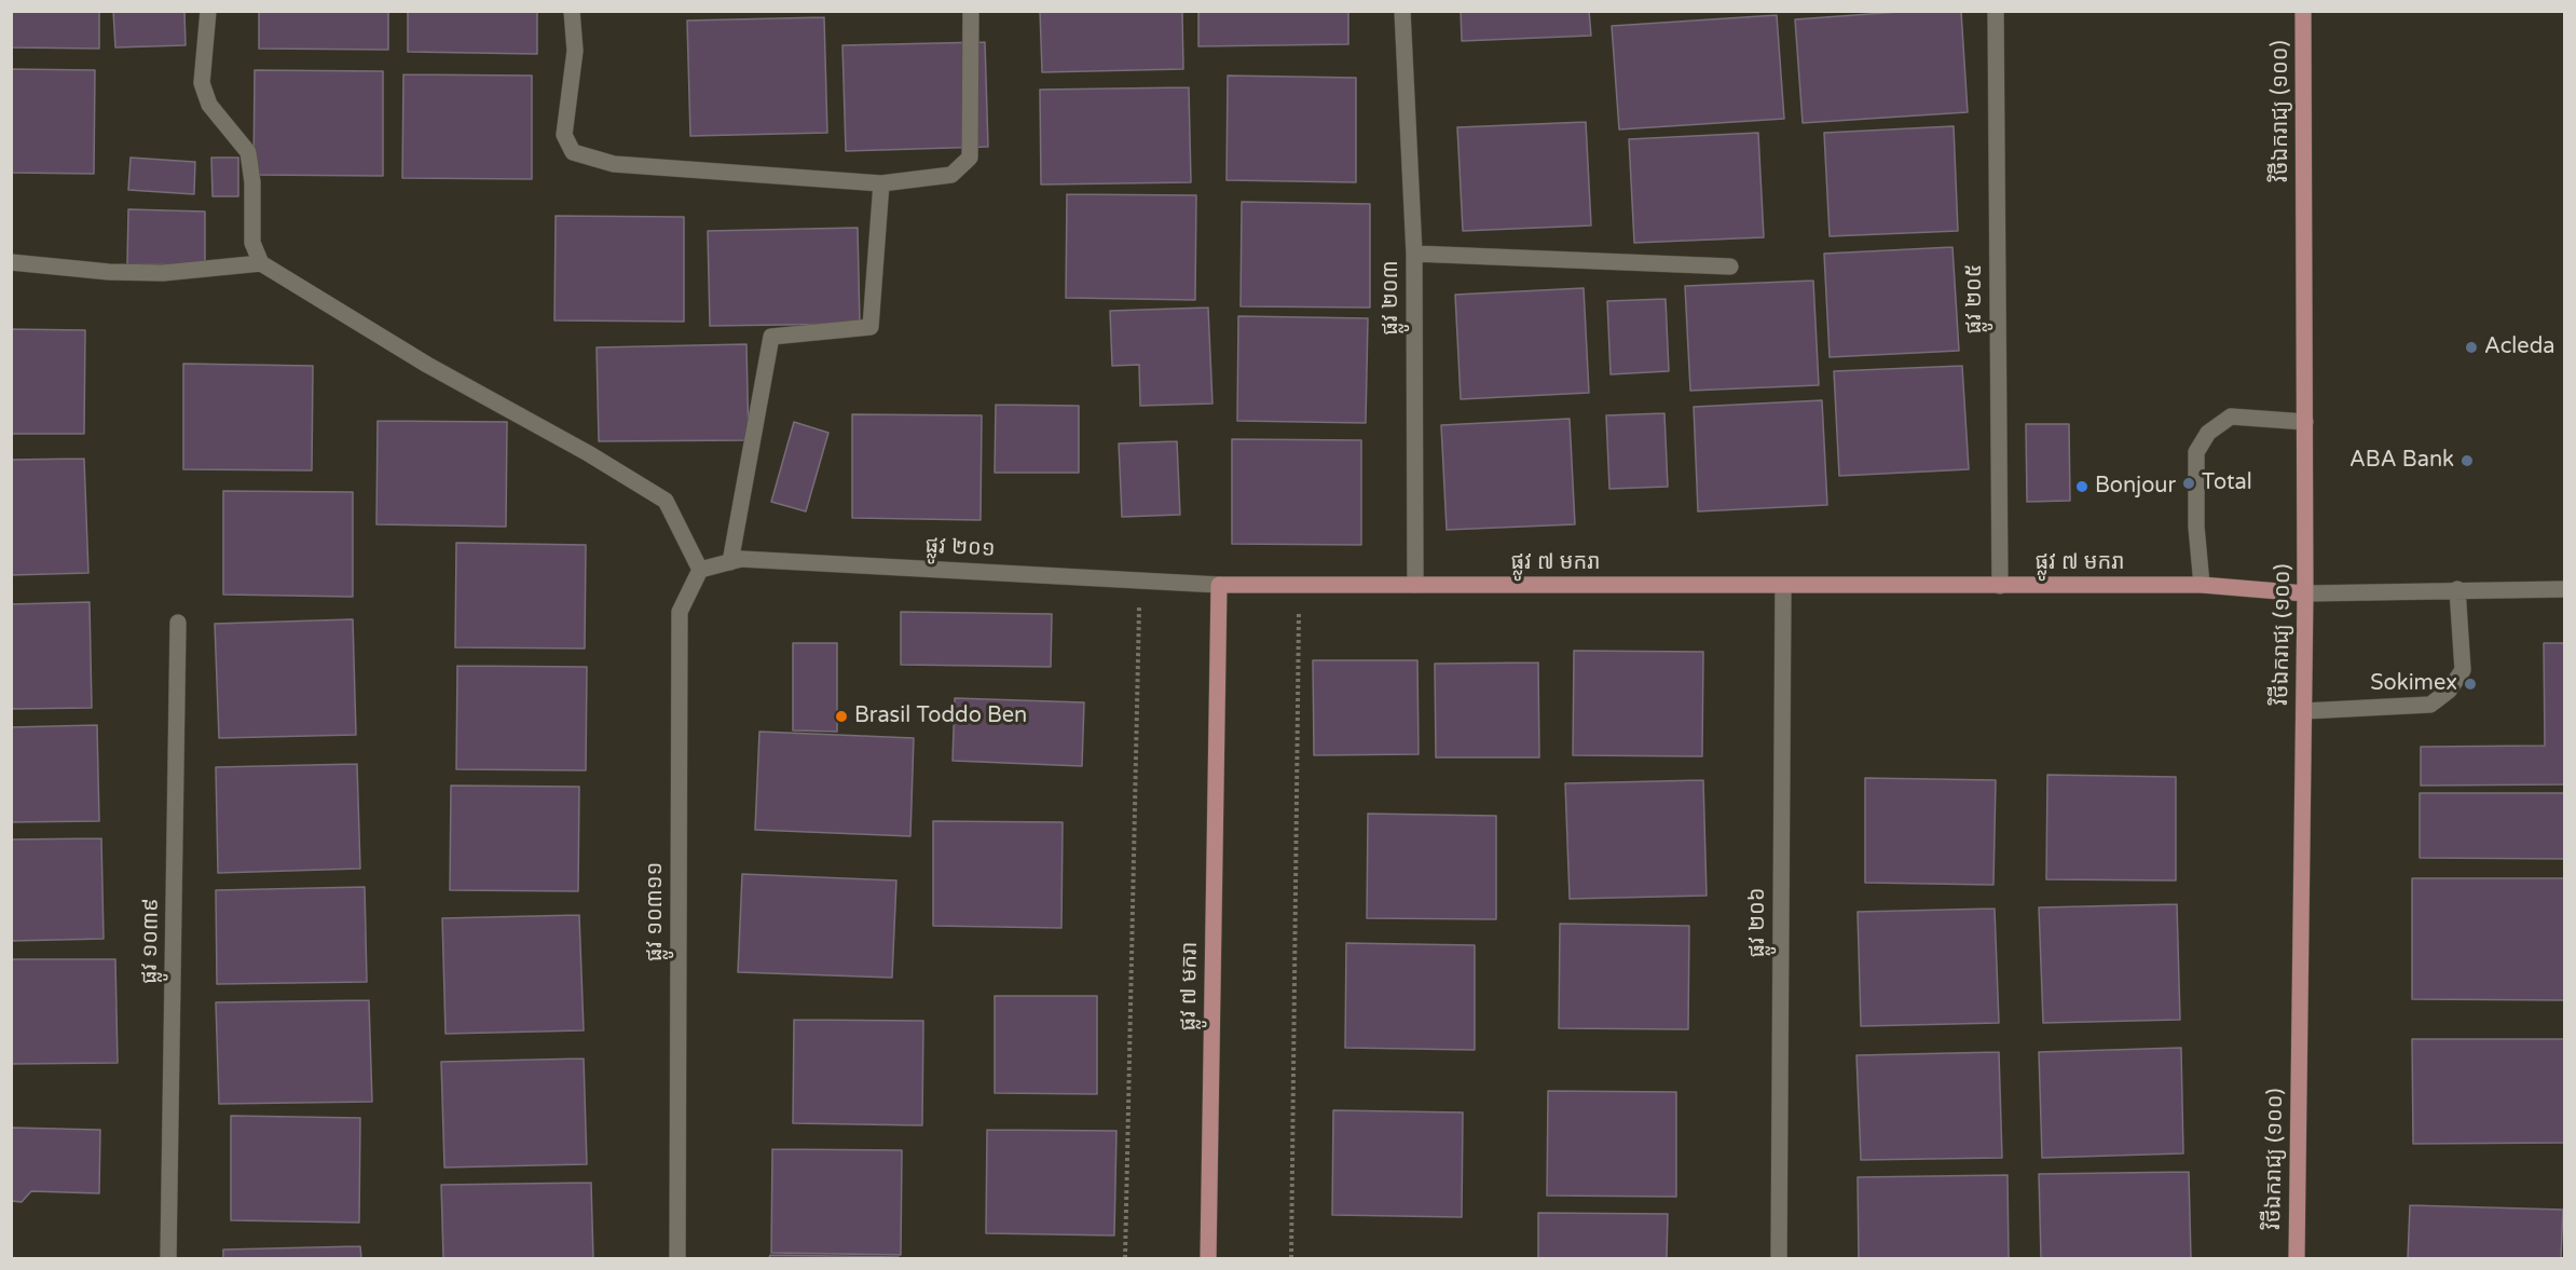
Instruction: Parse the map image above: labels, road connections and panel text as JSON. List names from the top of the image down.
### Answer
{
  "streets": {
    "main road": ["វិថីឯករាជ្យ (១០០)", "ផ្លូវ ៧ មករា"],
    "street": [
      "ផ្លូវ ២០៣",
      "ផ្លូវ ២០៥",
      "ផ្លូវ ២០១",
      "ផ្លូវ ១០៣១១",
      "ផ្លូវ ២០៦",
      "ផ្លូវ ១០៣៩"
    ]
  },
  "crossings": [
    ["វិថីឯករាជ្យ (១០០)", "ផ្លូវ ៧ មករា"],
    ["ផ្លូវ ២០៣", "ផ្លូវ ៧ មករា"],
    ["ផ្លូវ ២០៥", "ផ្លូវ ៧ មករា"],
    ["ផ្លូវ ២០១", "ផ្លូវ ៧ មករា"],
    ["ផ្លូវ ២០១", "ផ្លូវ ១០៣១១"],
    ["ផ្លូវ ៧ មករា", "ផ្លូវ ២០៦"]
  ],
  "places": [
    "Acleda",
    "ABA Bank",
    "Total",
    "Bonjour",
    "Sokimex",
    "Brasil Toddo Ben"
  ]
}
